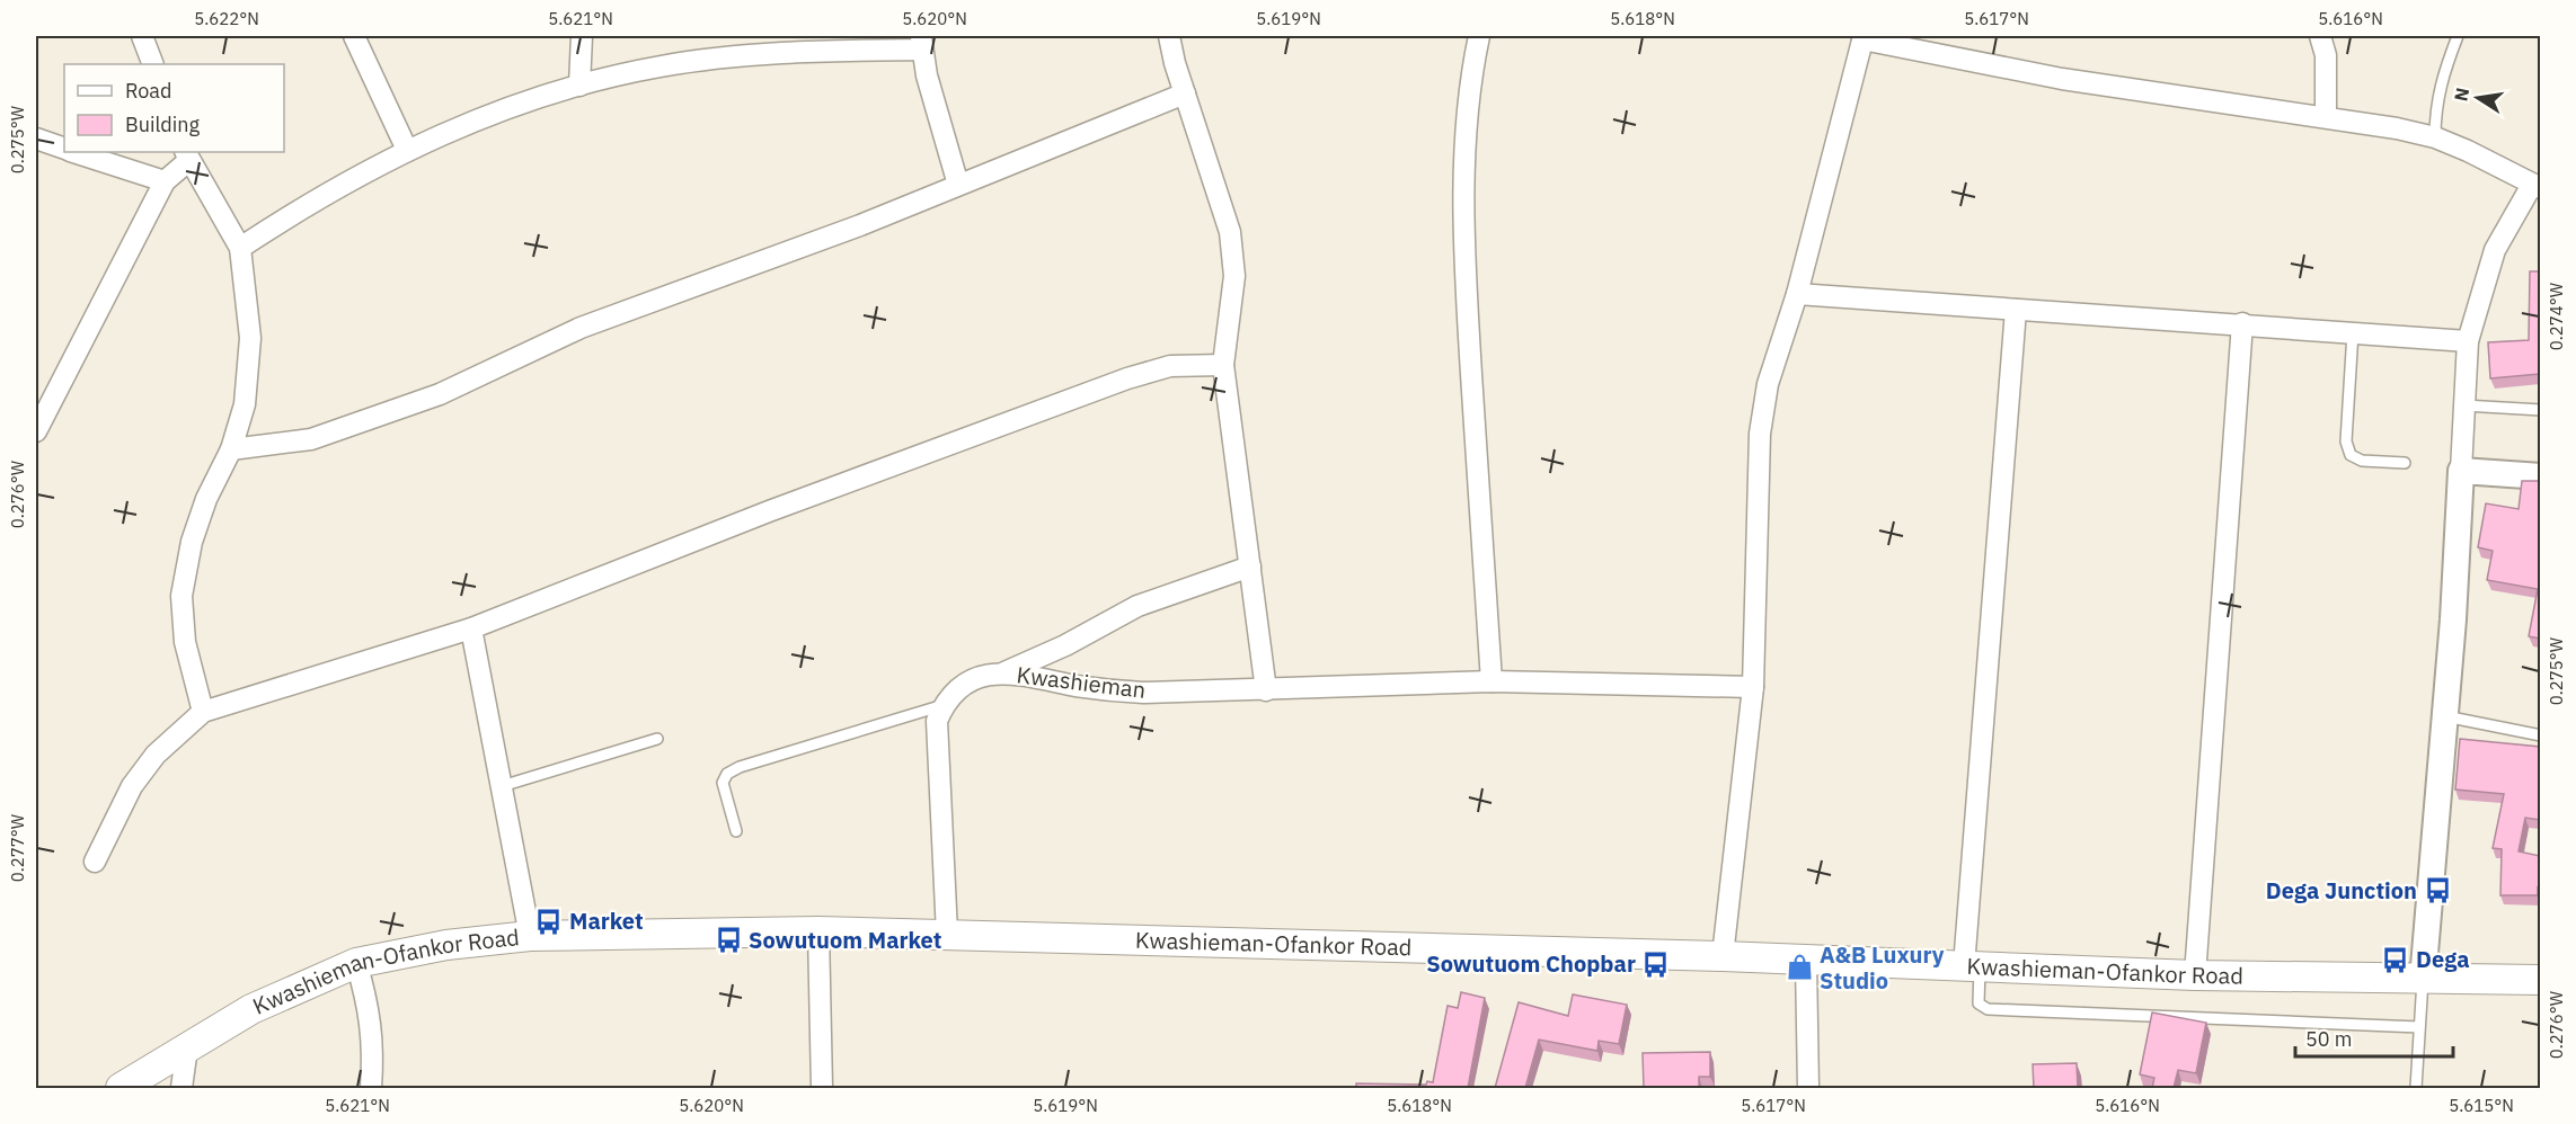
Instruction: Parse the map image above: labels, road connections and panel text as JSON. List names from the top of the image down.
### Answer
{
  "streets": {
    "main road": ["Kwashieman-Ofankor Road"],
    "street": ["Kwashieman"]
  },
  "places": {
    "bus stop": [
      "Dega Junction",
      "Market",
      "Sowutuom Market",
      "Dega",
      "Sowutuom Chopbar"
    ],
    "shop": ["A&B Luxury Studio"]
  },
  "legend": ["Road", "Building"],
  "scale_bar": "50 m",
  "north": "left",
  "coordinates": [
    "5.622°N",
    "5.621°N",
    "5.620°N",
    "5.619°N",
    "5.618°N",
    "5.617°N",
    "5.616°N",
    "0.275°W",
    "0.274°W",
    "0.276°W",
    "0.277°W",
    "5.615°N"
  ]
}
